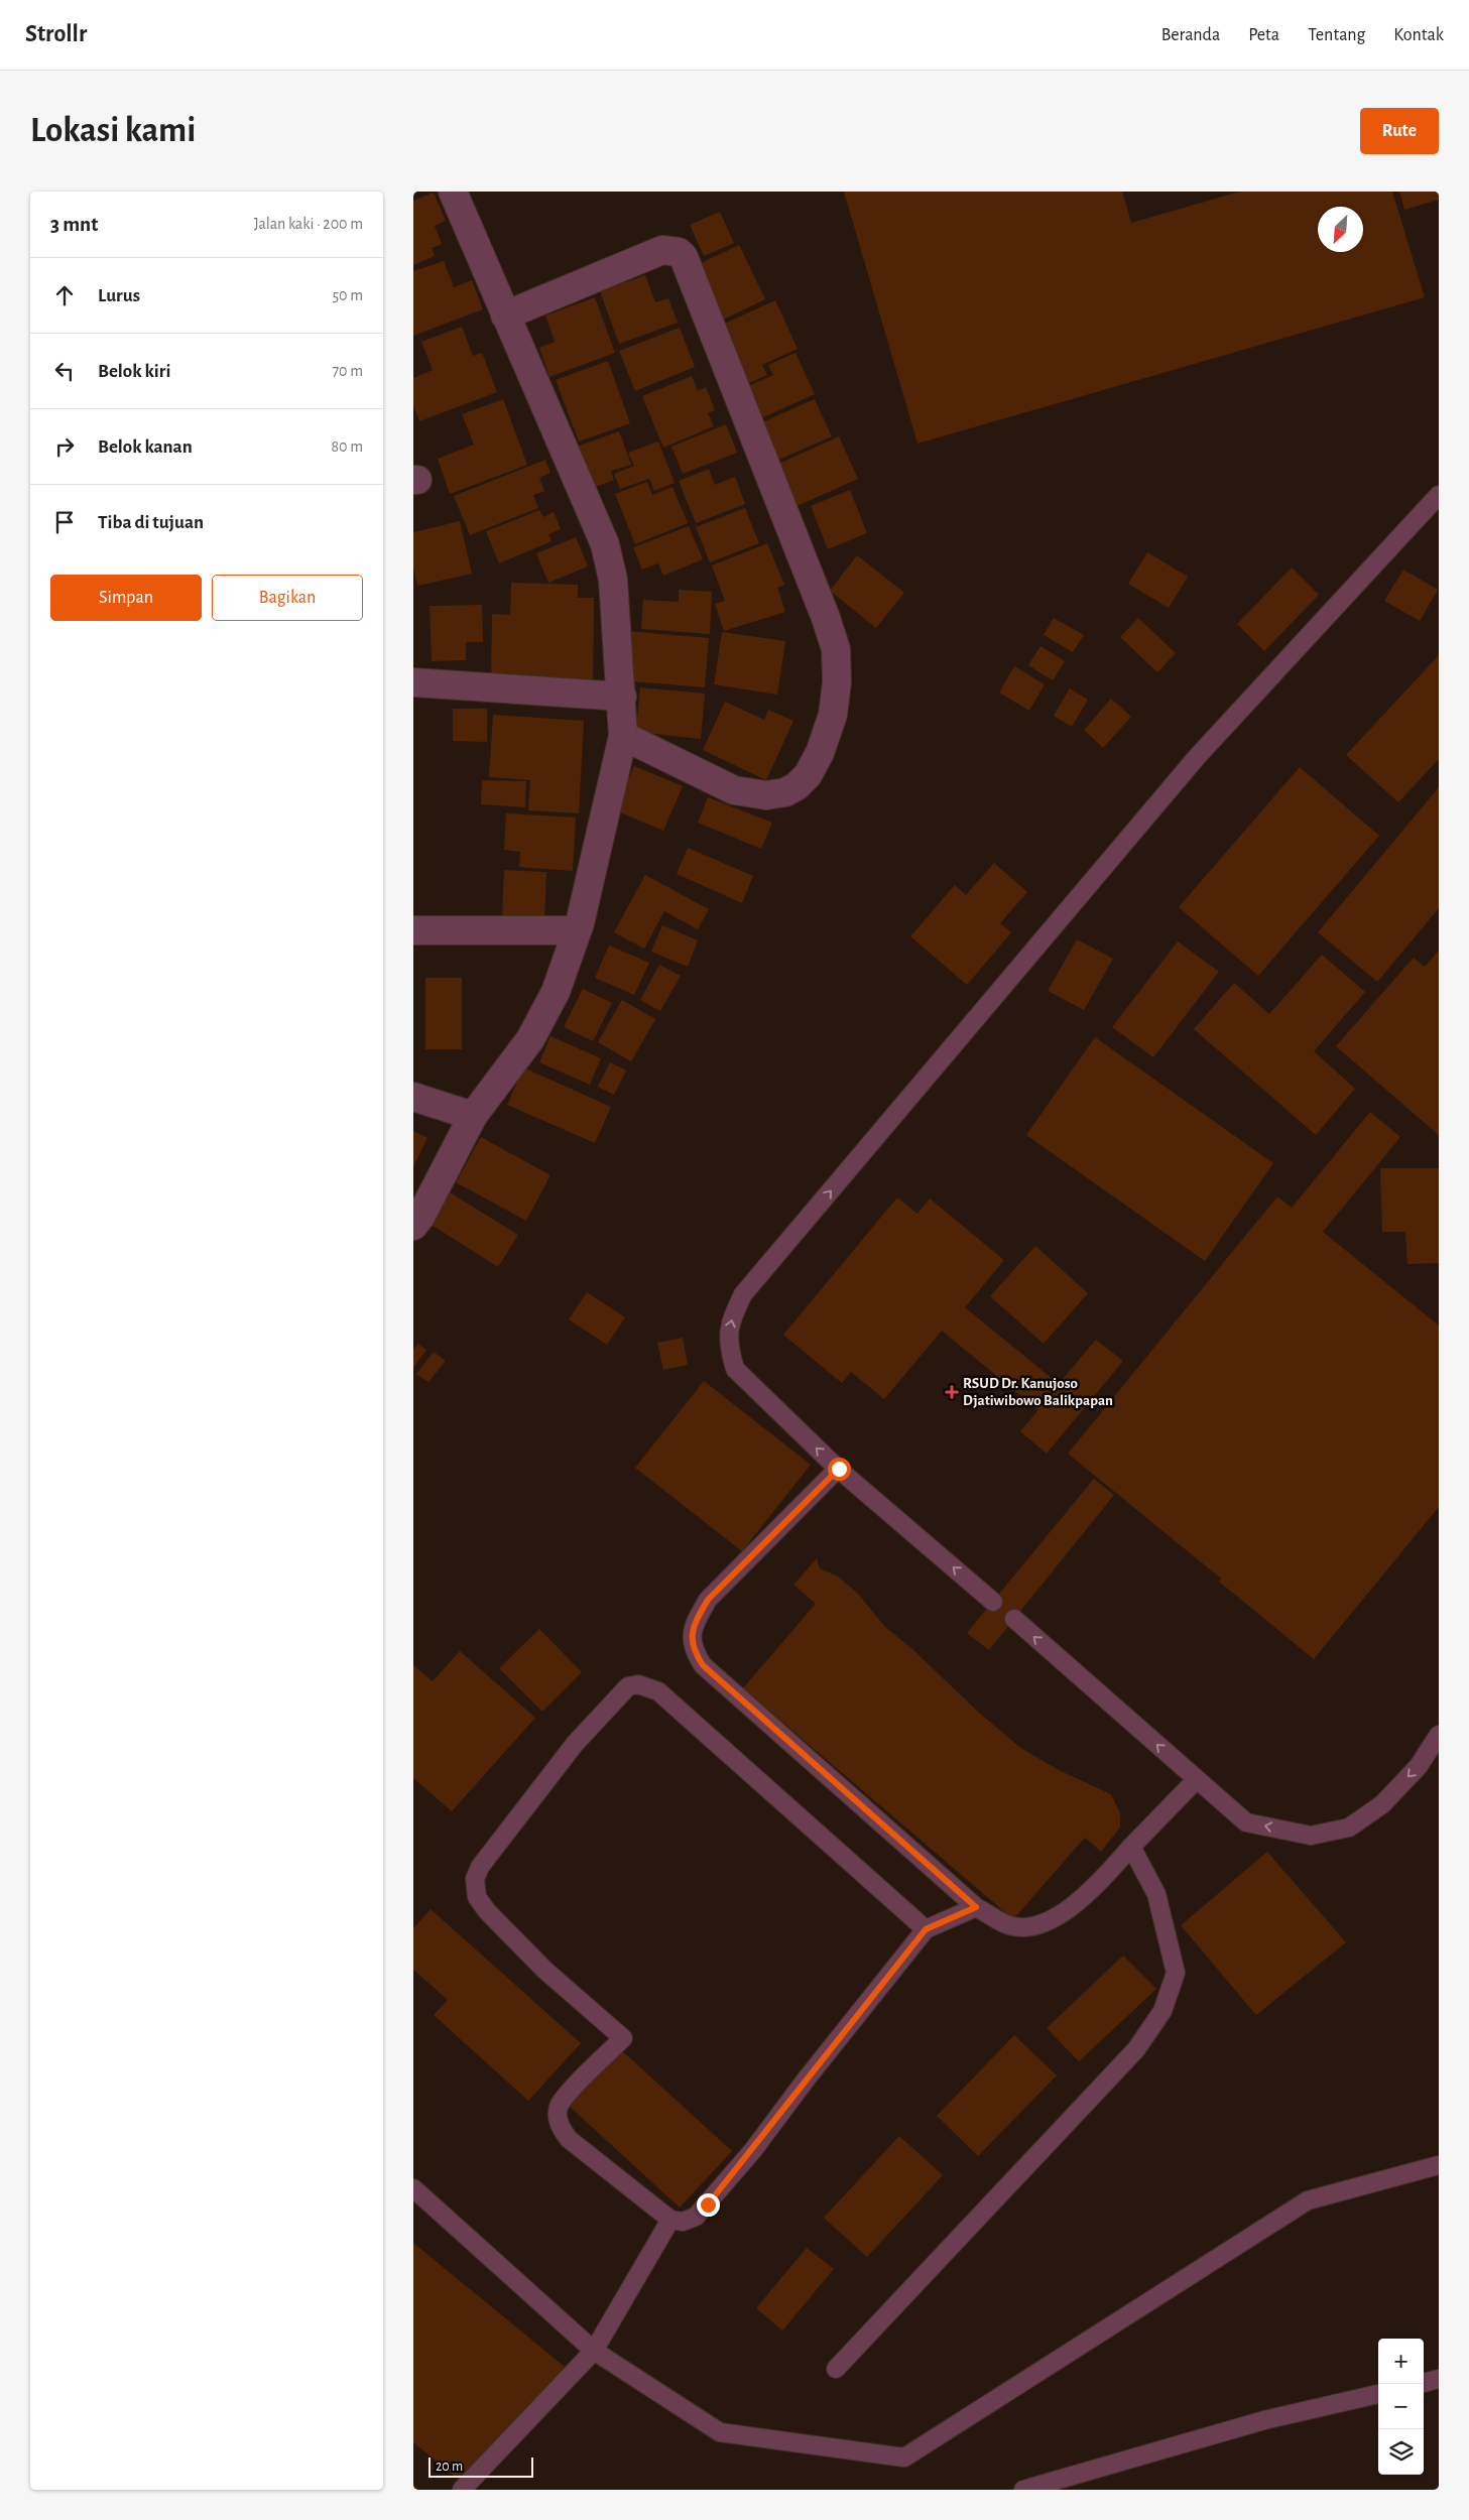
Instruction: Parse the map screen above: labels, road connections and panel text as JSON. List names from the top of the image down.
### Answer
{
  "places": {
    "health": ["RSUD Dr. Kanujoso Djatiwibowo Balikpapan"]
  },
  "scale_bar": "20 m",
  "north": "bottom left",
  "page": {
    "header": "Strollr",
    "nav": [
      "Beranda",
      "Peta",
      "Tentang",
      "Kontak"
    ],
    "buttons": [
      "Rute",
      ["Simpan", "Bagikan"]
    ],
    "title": "Lokasi kami",
    "heading": ["3 mnt", "Jalan kaki · 200 m"],
    "list": [
      ["Lurus", "50 m"],
      ["Belok kiri", "70 m"],
      ["Belok kanan", "80 m"],
      "Tiba di tujuan"
    ],
    "map_buttons": ["+", "−"],
    "scale": "20 m"
  }
}
